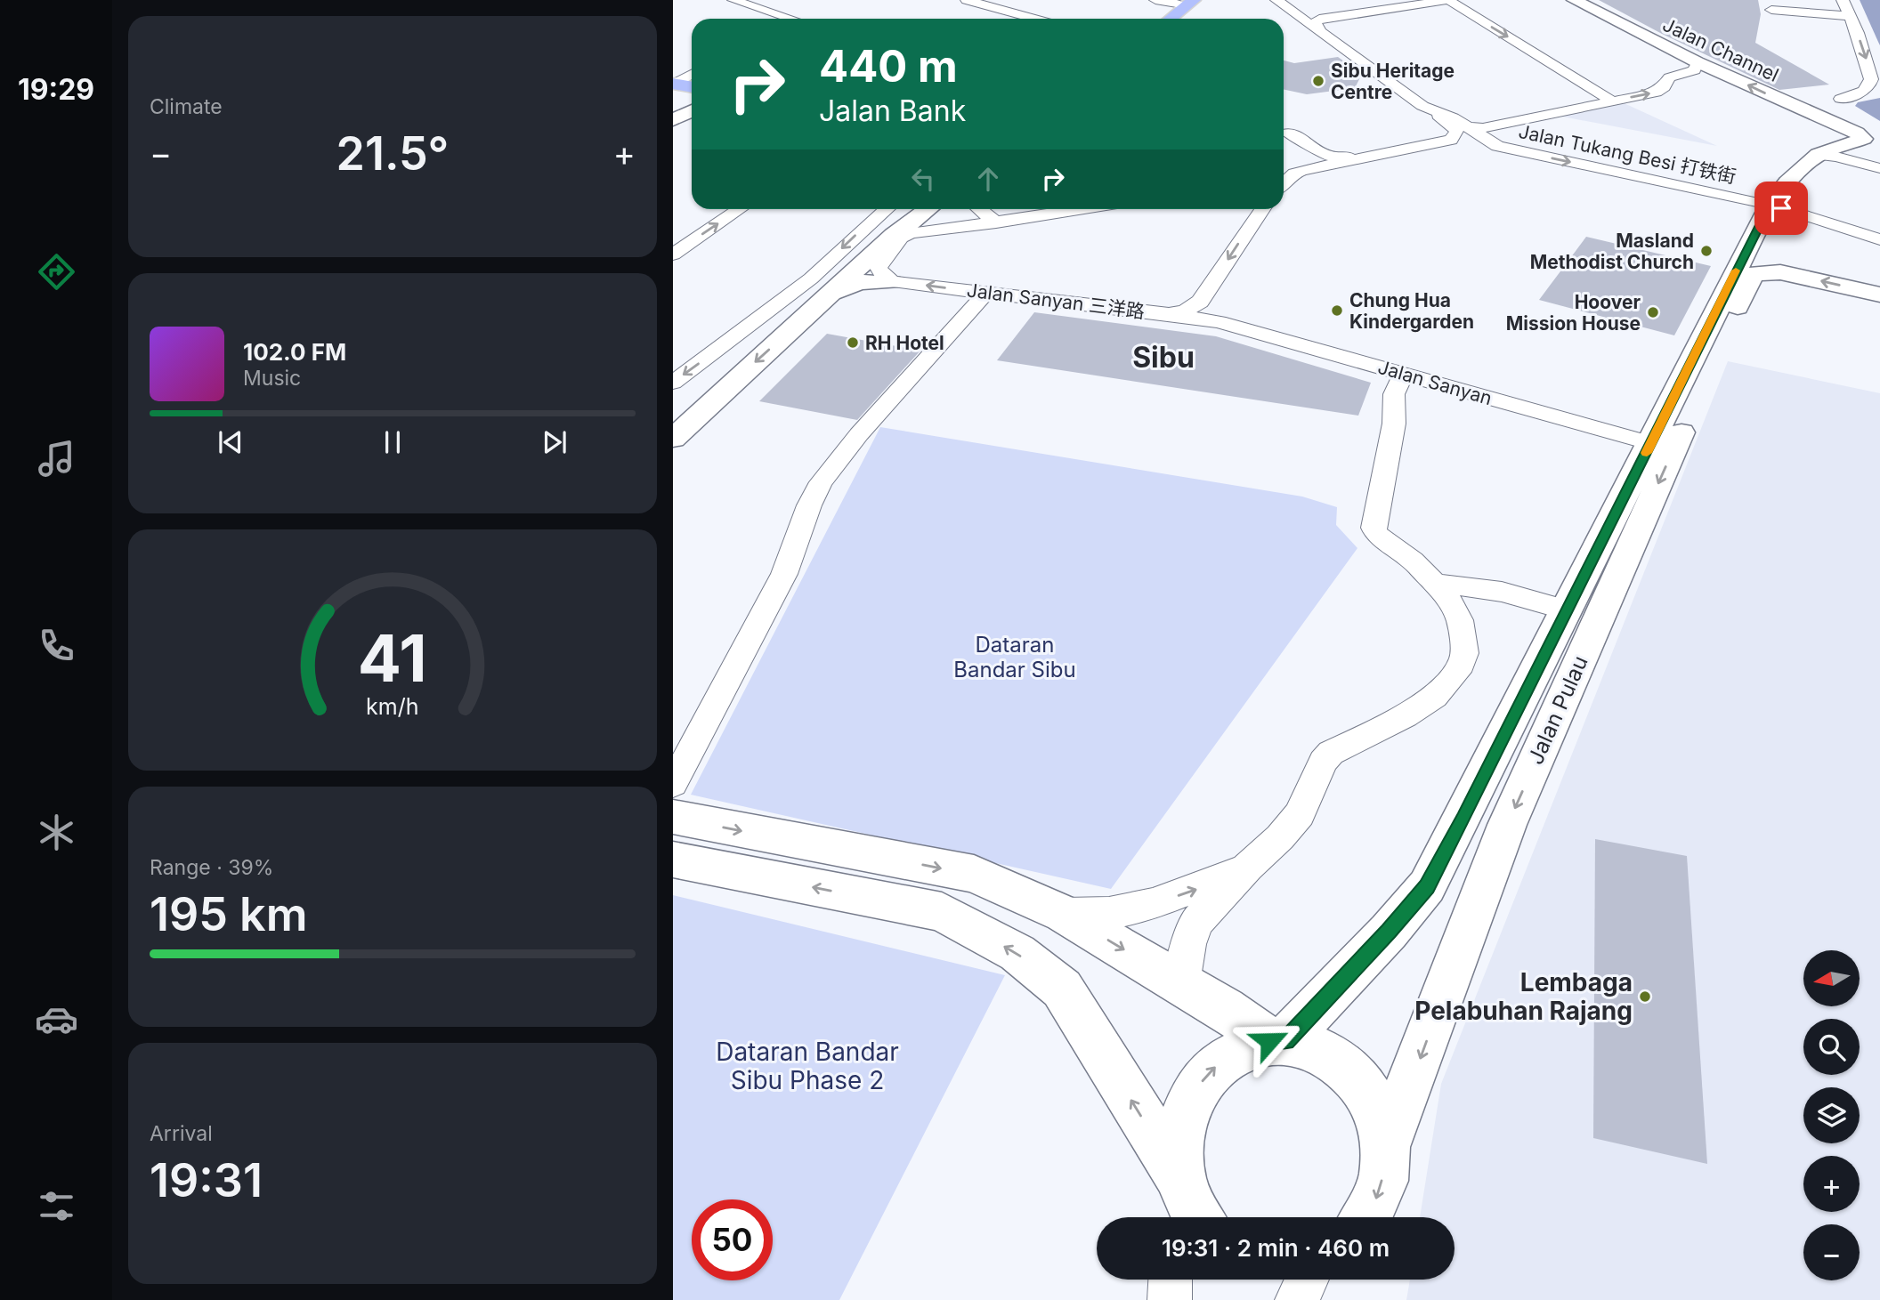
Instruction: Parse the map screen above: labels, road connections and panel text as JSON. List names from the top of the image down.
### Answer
{
  "streets": {
    "street": [
      "Jalan Channel",
      "Jalan Tukang Besi 打铁街",
      "Jalan Sanyan 三洋路",
      "Jalan Sanyan",
      "Jalan Pulau"
    ]
  },
  "crossings": [
    ["Jalan Channel", "Jalan Pulau"],
    ["Jalan Tukang Besi 打铁街", "Jalan Pulau"],
    ["Jalan Sanyan 三洋路", "Jalan Sanyan"],
    ["Jalan Sanyan", "Jalan Pulau"]
  ],
  "districts": ["Sibu"],
  "parks": ["Dataran Bandar Sibu", "Dataran Bandar Sibu Phase 2"],
  "places": [
    "Sibu Heritage Centre",
    "Masland Methodist Church",
    "Chung Hua Kindergarden",
    "Hoover Mission House",
    "RH Hotel",
    "Lembaga Pelabuhan Rajang"
  ],
  "north": "left",
  "page": {
    "tabs": "19:29",
    "tile": [
      "Climate",
      ["Range · 39%", "195 km"],
      ["Arrival", "19:31"]
    ],
    "turn": ["440 m", "Jalan Bank"],
    "heat": ["−", "21.5°", "+"],
    "song": ["102.0 FM", "Music"],
    "map_buttons": ["+", "−"],
    "limit": "50",
    "trip": "19:31 · 2 min · 460 m",
    "gauge": ["41", "km/h"]
  }
}
